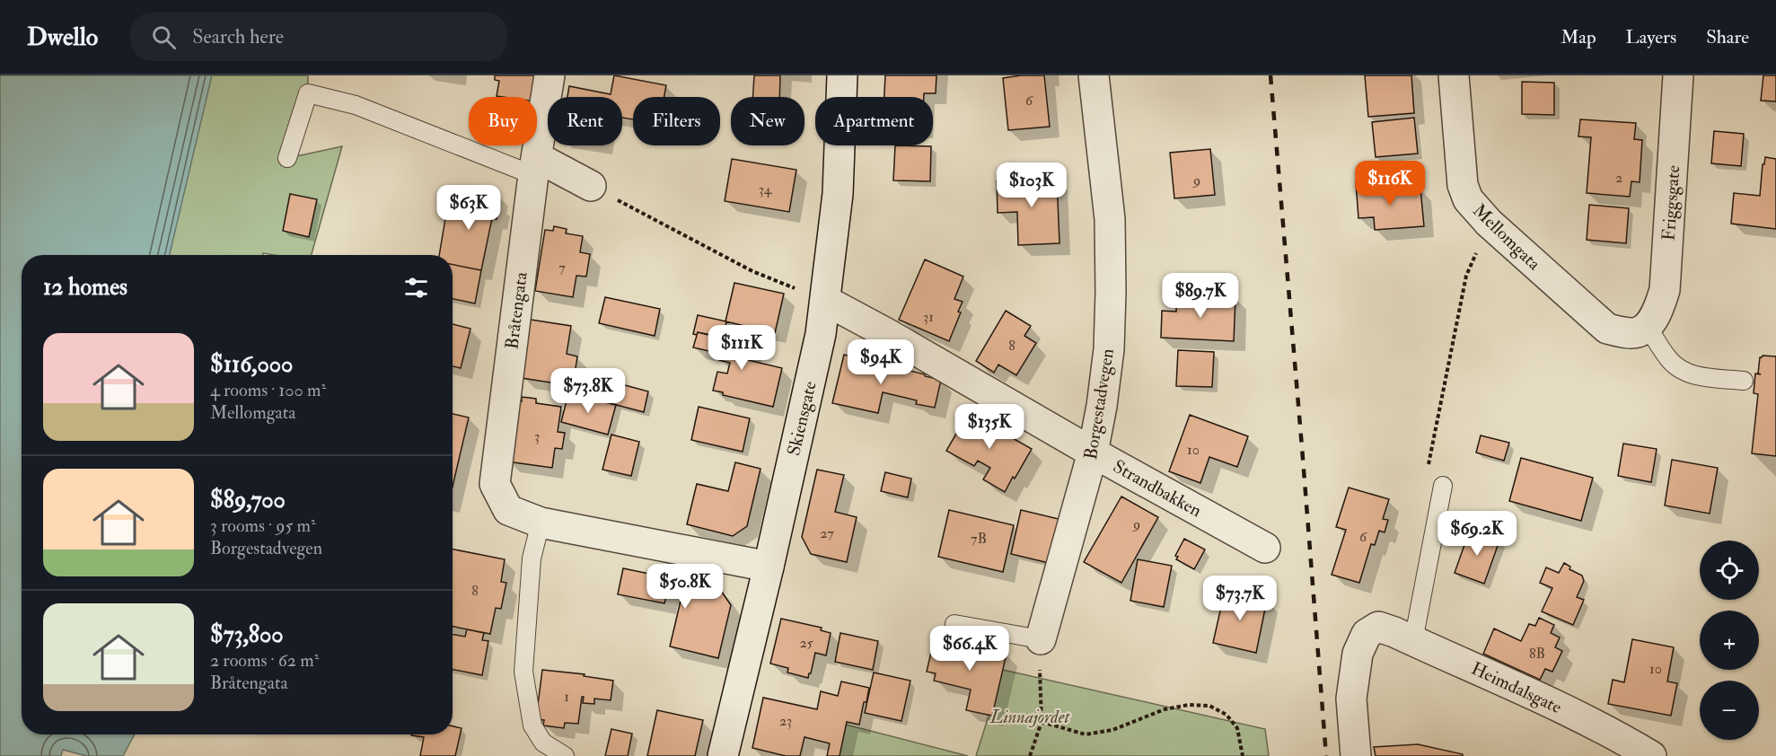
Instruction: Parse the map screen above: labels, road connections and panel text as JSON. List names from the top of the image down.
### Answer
{
  "streets": {
    "street": [
      "Friggsgate",
      "Mellomgata",
      "Bråtengata",
      "Borgestadvegen",
      "Skiensgate",
      "Strandbakken",
      "Heimdalsgate"
    ]
  },
  "crossings": [
    ["Friggsgate", "Mellomgata"],
    ["Bråtengata", "Skiensgate"],
    ["Borgestadvegen", "Strandbakken"],
    ["Skiensgate", "Strandbakken"]
  ],
  "parks": ["Linnajordet"],
  "house_numbers": [
    "6",
    "2",
    "9",
    "34",
    "7",
    "31",
    "8",
    "3",
    "10",
    "9",
    "27",
    "6",
    "7B",
    "8",
    "25",
    "8B",
    "10",
    "1",
    "23"
  ],
  "page": {
    "header": "Dwello",
    "search": "Search here",
    "nav": ["Map", "Layers", "Share"],
    "chip": [
      "Buy",
      "Rent",
      "Filters",
      "New",
      "Apartment"
    ],
    "price": [
      "$116K",
      "$103K",
      "$63K",
      "$89.7K",
      "$111K",
      "$94K",
      "$73.8K",
      "$135K",
      "$69.2K",
      "$50.8K",
      "$73.7K",
      "$66.4K"
    ],
    "heading": "12 homes",
    "list": [
      {
        "name": "$116,000",
        "note": "4 rooms · 100 m² · Mellomgata"
      },
      {
        "name": "$89,700",
        "note": "3 rooms · 95 m² · Borgestadvegen"
      },
      {
        "name": "$73,800",
        "note": "2 rooms · 62 m² · Bråtengata"
      }
    ],
    "map_buttons": ["+", "−"]
  }
}
